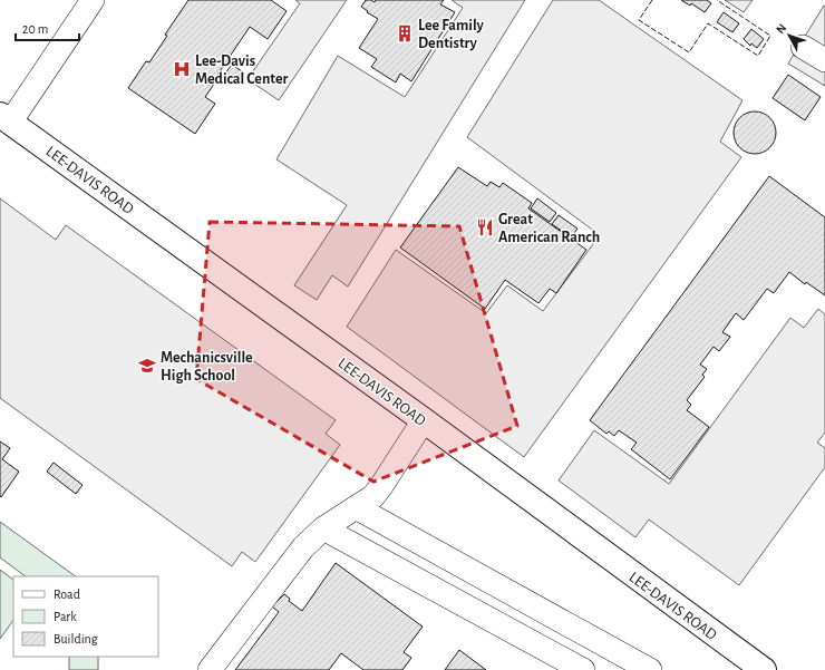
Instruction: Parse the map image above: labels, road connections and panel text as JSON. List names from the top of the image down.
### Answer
{
  "streets": {
    "main road": ["LEE-DAVIS ROAD"]
  },
  "places": {
    "building": ["Lee Family Dentistry"],
    "hospital": ["Lee-Davis Medical Center"],
    "restaurant": ["Great American Ranch"],
    "school or university": ["Mechanicsville High School"]
  },
  "legend": ["Road", "Park", "Building"],
  "scale_bar": "20 m",
  "north": "top left"
}
